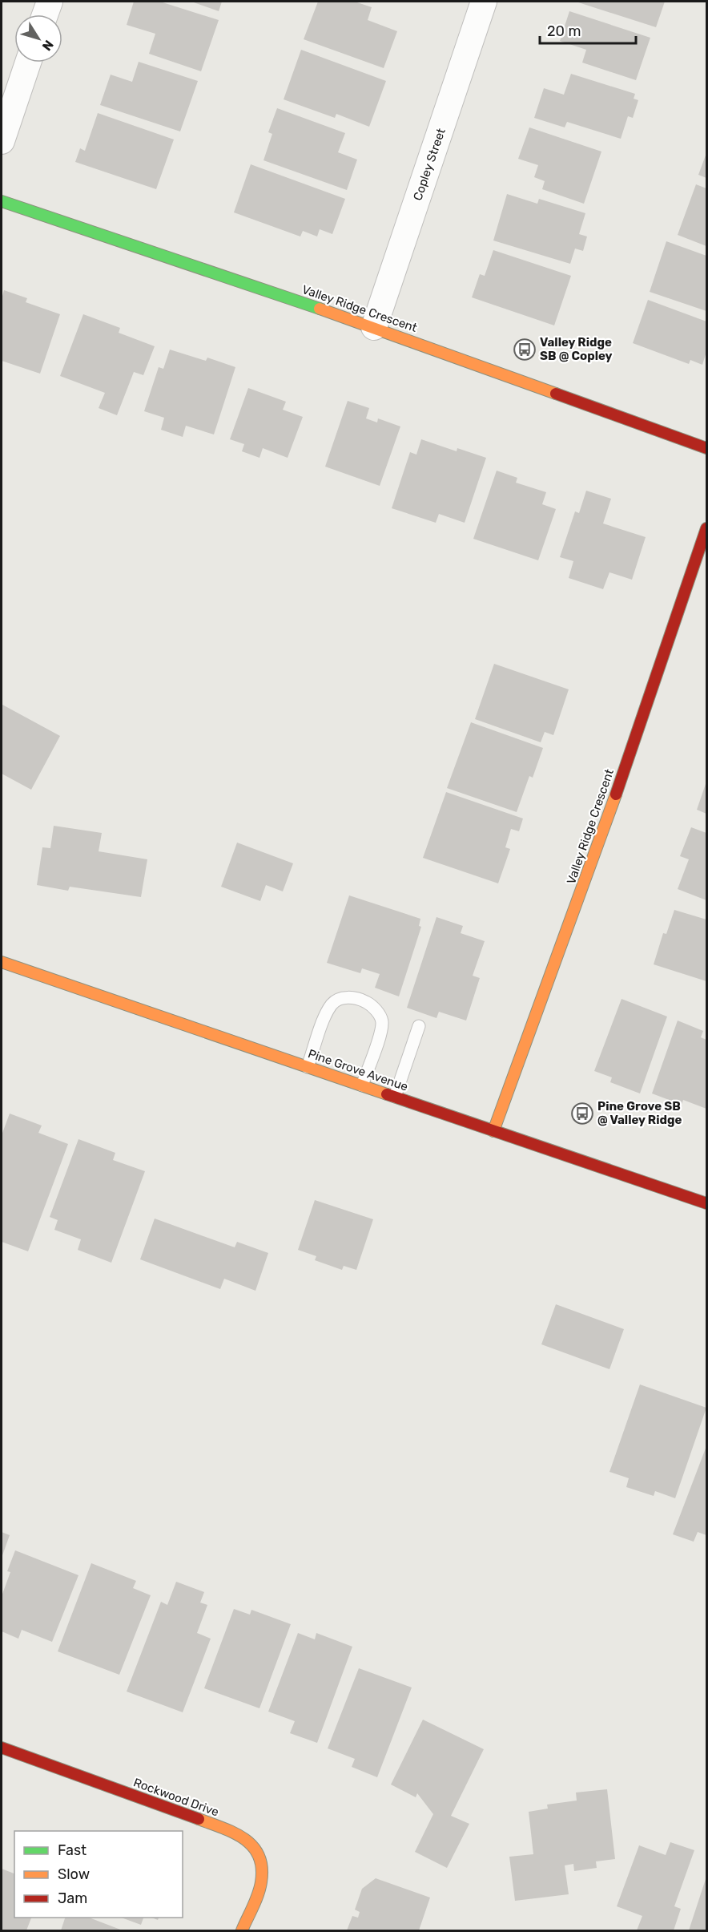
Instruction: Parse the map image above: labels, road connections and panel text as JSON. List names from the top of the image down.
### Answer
{
  "streets": {
    "street": [
      "Copley Street",
      "Valley Ridge Crescent",
      "Pine Grove Avenue",
      "Rockwood Drive"
    ]
  },
  "crossings": [
    ["Copley Street", "Valley Ridge Crescent"],
    ["Valley Ridge Crescent", "Pine Grove Avenue"]
  ],
  "places": {
    "bus stop": ["Valley Ridge SB @ Copley", "Pine Grove SB @ Valley Ridge"]
  },
  "legend": ["Fast", "Slow", "Jam"],
  "scale_bar": "20 m",
  "north": "bottom right"
}
